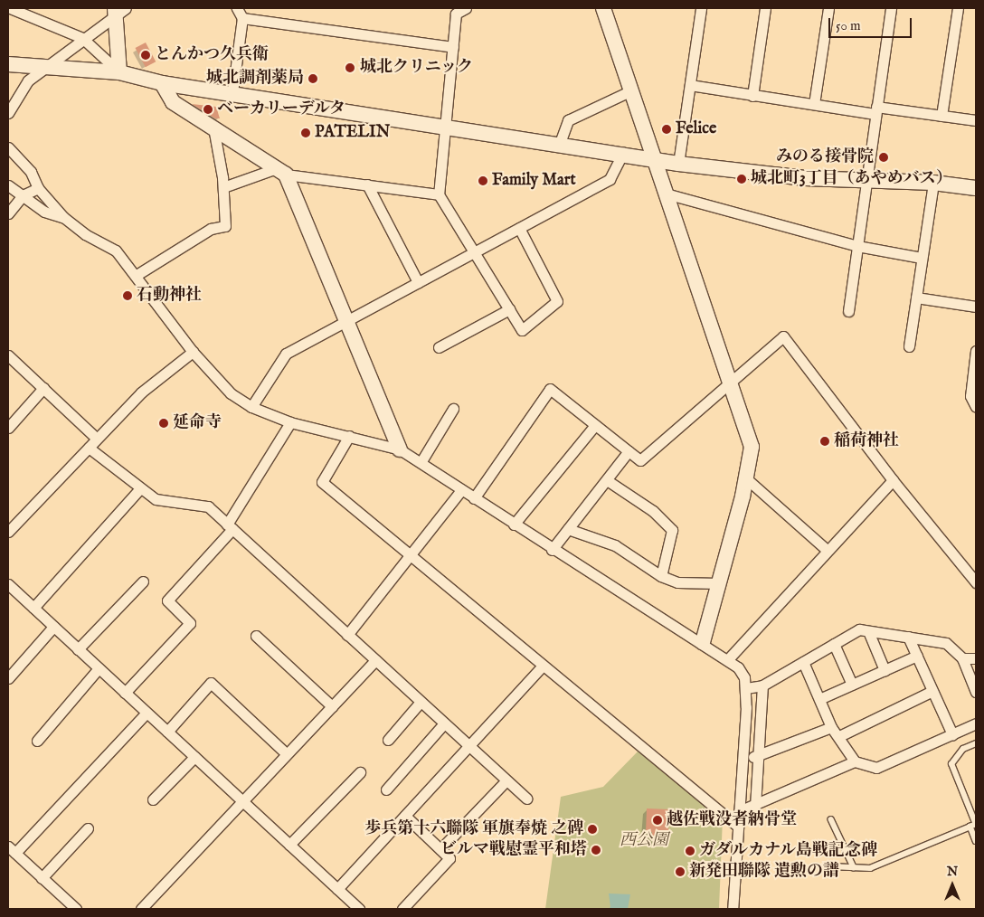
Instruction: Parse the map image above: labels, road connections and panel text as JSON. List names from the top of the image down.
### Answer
{
  "parks": ["西公園"],
  "places": [
    "とんかつ久兵衛",
    "城北クリニック",
    "城北調剤薬局",
    "ベーカリーデルタ",
    "Felice",
    "PATELIN",
    "みのる接骨院",
    "城北町3丁目（あやめバス）",
    "Family Mart",
    "石動神社",
    "延命寺",
    "稲荷神社",
    "越佐戦没者納骨堂",
    "歩兵第十六聯隊 軍旗奉焼 之碑",
    "ビルマ戦慰霊平和塔",
    "ガダルカナル島戦記念碑",
    "新発田聯隊 遺勲の譜"
  ],
  "scale_bar": "50 m",
  "north": "top"
}
